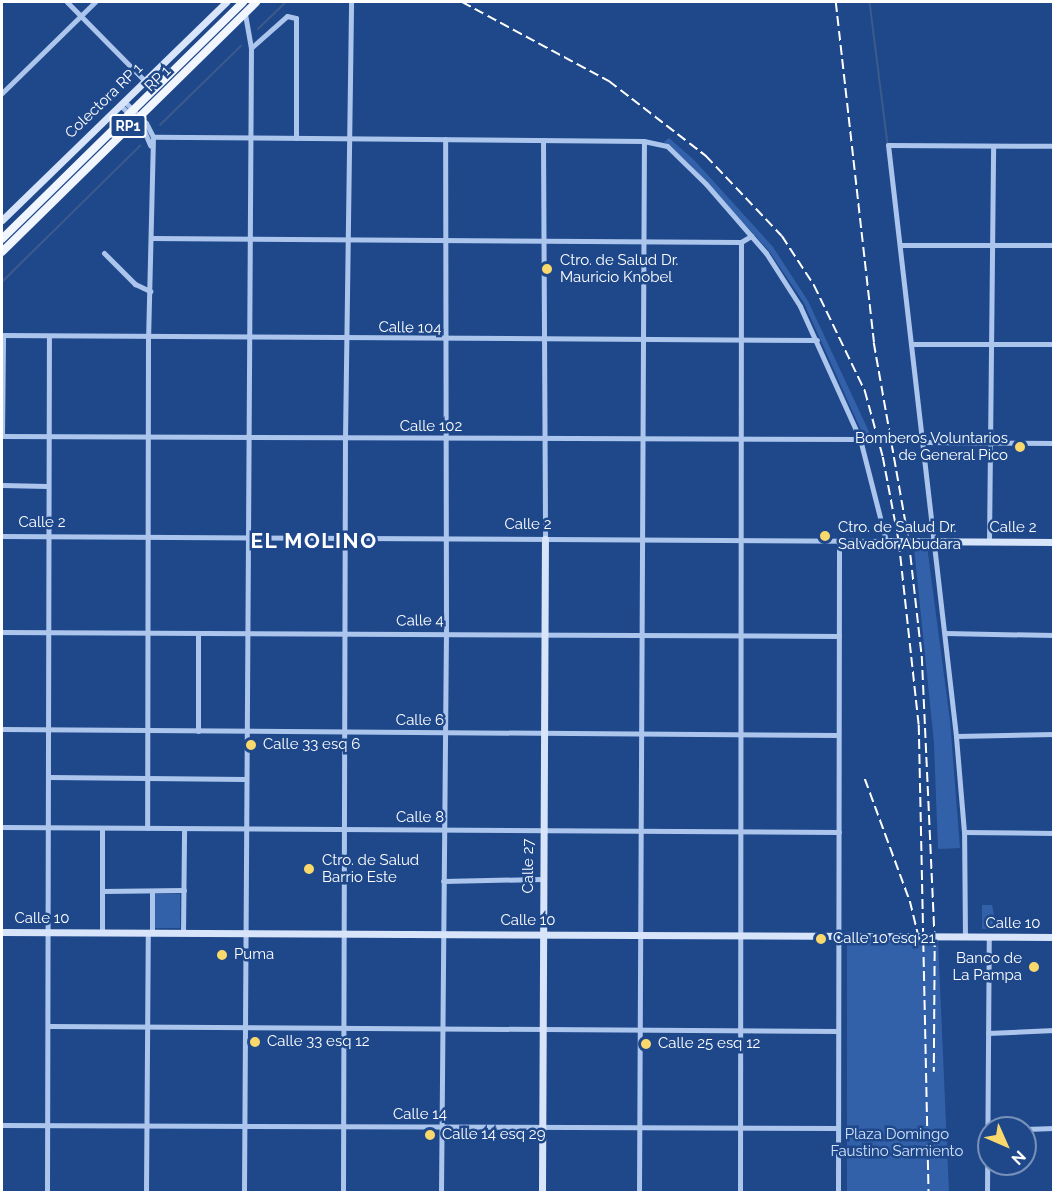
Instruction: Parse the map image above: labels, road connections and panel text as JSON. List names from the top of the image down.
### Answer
{
  "streets": {
    "main road": ["RP 1", "RP1"],
    "street": [
      "Colectora RP 1",
      "Calle 104",
      "Calle 102",
      "Calle 2",
      "Calle 4",
      "Calle 6",
      "Calle 8",
      "Calle 27",
      "Calle 10",
      "Calle 14"
    ]
  },
  "crossings": [
    ["Calle 2", "Calle 27"],
    ["Calle 4", "Calle 27"],
    ["Calle 6", "Calle 27"],
    ["Calle 8", "Calle 27"],
    ["Calle 27", "Calle 10"],
    ["Calle 27", "Calle 14"]
  ],
  "districts": ["EL MOLINO"],
  "parks": ["Plaza Domingo Faustino Sarmiento"],
  "places": [
    "Ctro. de Salud Dr. Mauricio Knobel",
    "Bomberos Voluntarios de General Pico",
    "Ctro. de Salud Dr. Salvador Abudara",
    "Calle 33 esq 6",
    "Ctro. de Salud Barrio Este",
    "Calle 10 esq 21",
    "Puma",
    "Banco de La Pampa",
    "Calle 33 esq 12",
    "Calle 25 esq 12",
    "Calle 14 esq 29"
  ],
  "north": "bottom right"
}
